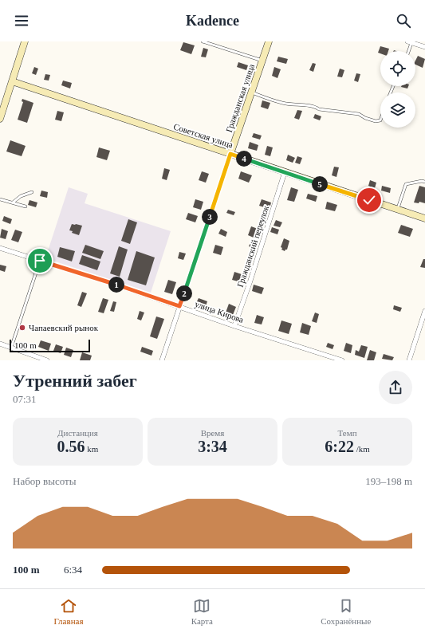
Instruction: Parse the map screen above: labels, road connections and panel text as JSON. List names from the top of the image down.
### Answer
{
  "streets": {
    "street": [
      "Гражданская улица",
      "Советская улица",
      "Гражданский переулок",
      "улица Кирова"
    ]
  },
  "crossings": [
    ["Гражданская улица", "Советская улица"],
    ["Гражданская улица", "улица Кирова"],
    ["Советская улица", "Гражданский переулок"],
    ["Гражданский переулок", "улица Кирова"]
  ],
  "places": ["Чапаевский рынок"],
  "scale_bar": "100 m",
  "page": {
    "header": "Kadence",
    "pins": [
      "4",
      "5",
      "3",
      "1",
      "2"
    ],
    "scale": "100 m",
    "heading": ["Утренний забег", "07:31"],
    "stats": [
      ["Дистанция", "0.56 km"],
      ["Время", "3:34"],
      ["Темп", "6:22 /km"]
    ],
    "chart": ["Набор высоты", "193–198 m"],
    "list": [
      {
        "name": "100 m",
        "note": "6:34"
      }
    ],
    "tabs": ["Главная", "Карта", "Сохранённые"]
  }
}
